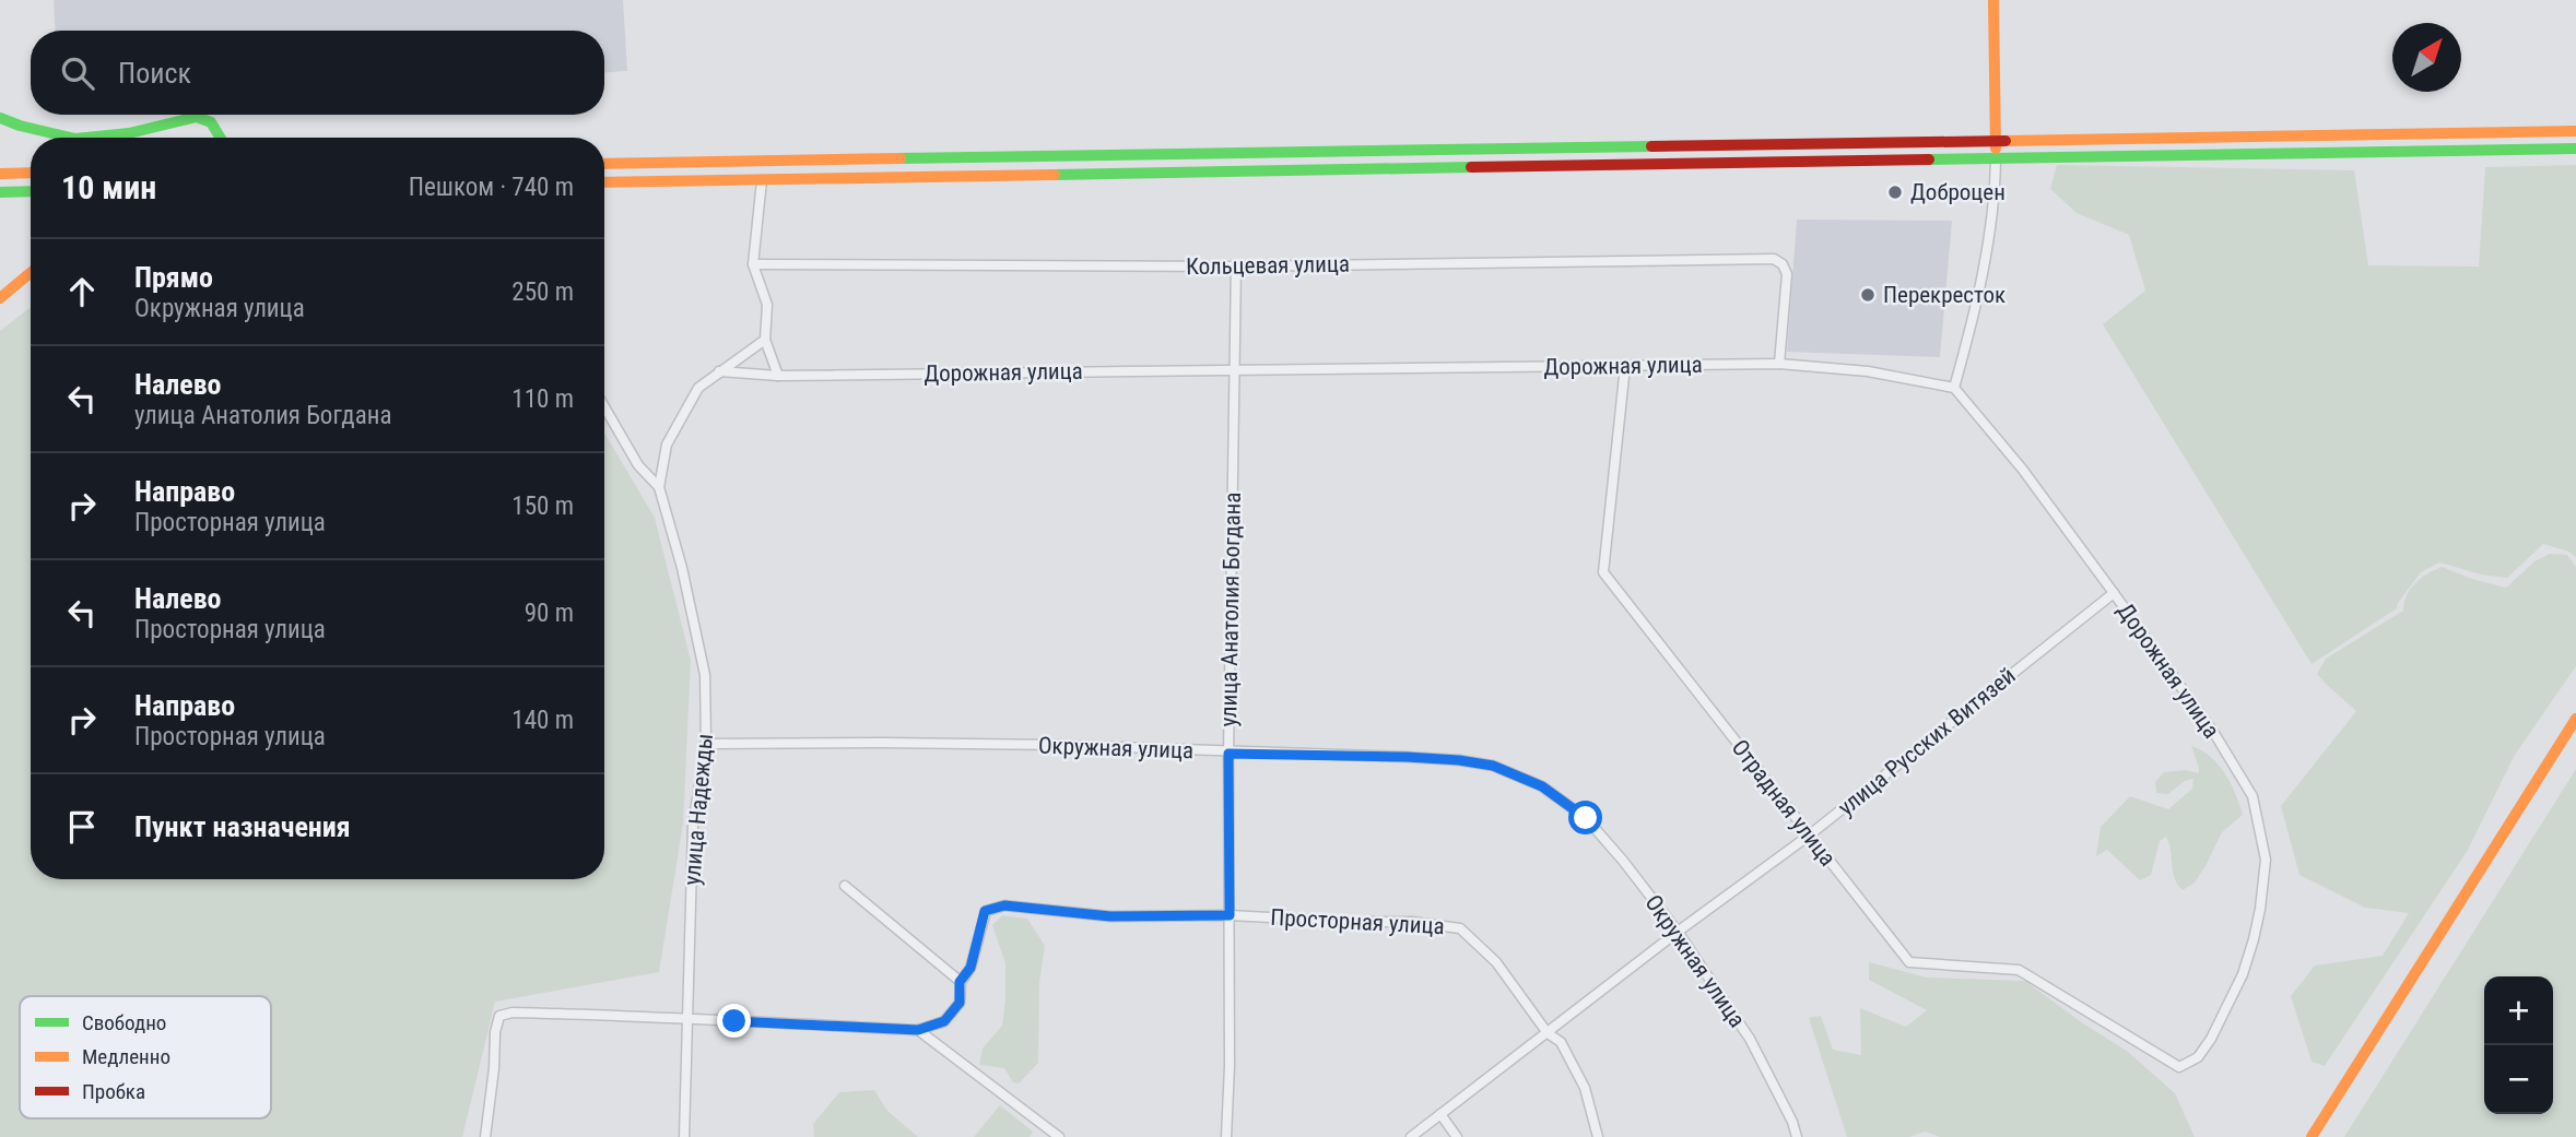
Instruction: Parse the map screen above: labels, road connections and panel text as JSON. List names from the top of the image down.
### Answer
{
  "streets": {
    "street": [
      "Кольцевая улица",
      "Дорожная улица",
      "улица Анатолия Богдана",
      "улица Русских Витязей",
      "Окружная улица",
      "Отрадная улица",
      "улица Надежды",
      "Просторная улица"
    ]
  },
  "crossings": [
    ["Кольцевая улица", "Дорожная улица"],
    ["Кольцевая улица", "улица Анатолия Богдана"],
    ["Дорожная улица", "улица Анатолия Богдана"],
    ["Дорожная улица", "улица Русских Витязей"],
    ["Дорожная улица", "Отрадная улица"],
    ["Дорожная улица", "улица Надежды"],
    ["улица Анатолия Богдана", "Окружная улица"],
    ["улица Анатолия Богдана", "Просторная улица"],
    ["улица Русских Витязей", "Окружная улица"],
    ["улица Русских Витязей", "Отрадная улица"],
    ["улица Русских Витязей", "Просторная улица"],
    ["Окружная улица", "улица Надежды"],
    ["улица Надежды", "Просторная улица"]
  ],
  "places": ["Доброцен", "Перекресток"],
  "legend": ["Свободно", "Медленно", "Пробка"],
  "north": "top right",
  "page": {
    "search": "Поиск",
    "heading": ["10 мин", "Пешком · 740 m"],
    "list": [
      ["Прямо", "Окружная улица", "250 m"],
      ["Налево", "улица Анатолия Богдана", "110 m"],
      ["Направо", "Просторная улица", "150 m"],
      ["Налево", "Просторная улица", "90 m"],
      ["Направо", "Просторная улица", "140 m"],
      "Пункт назначения"
    ],
    "map_buttons": ["+", "−"]
  }
}
